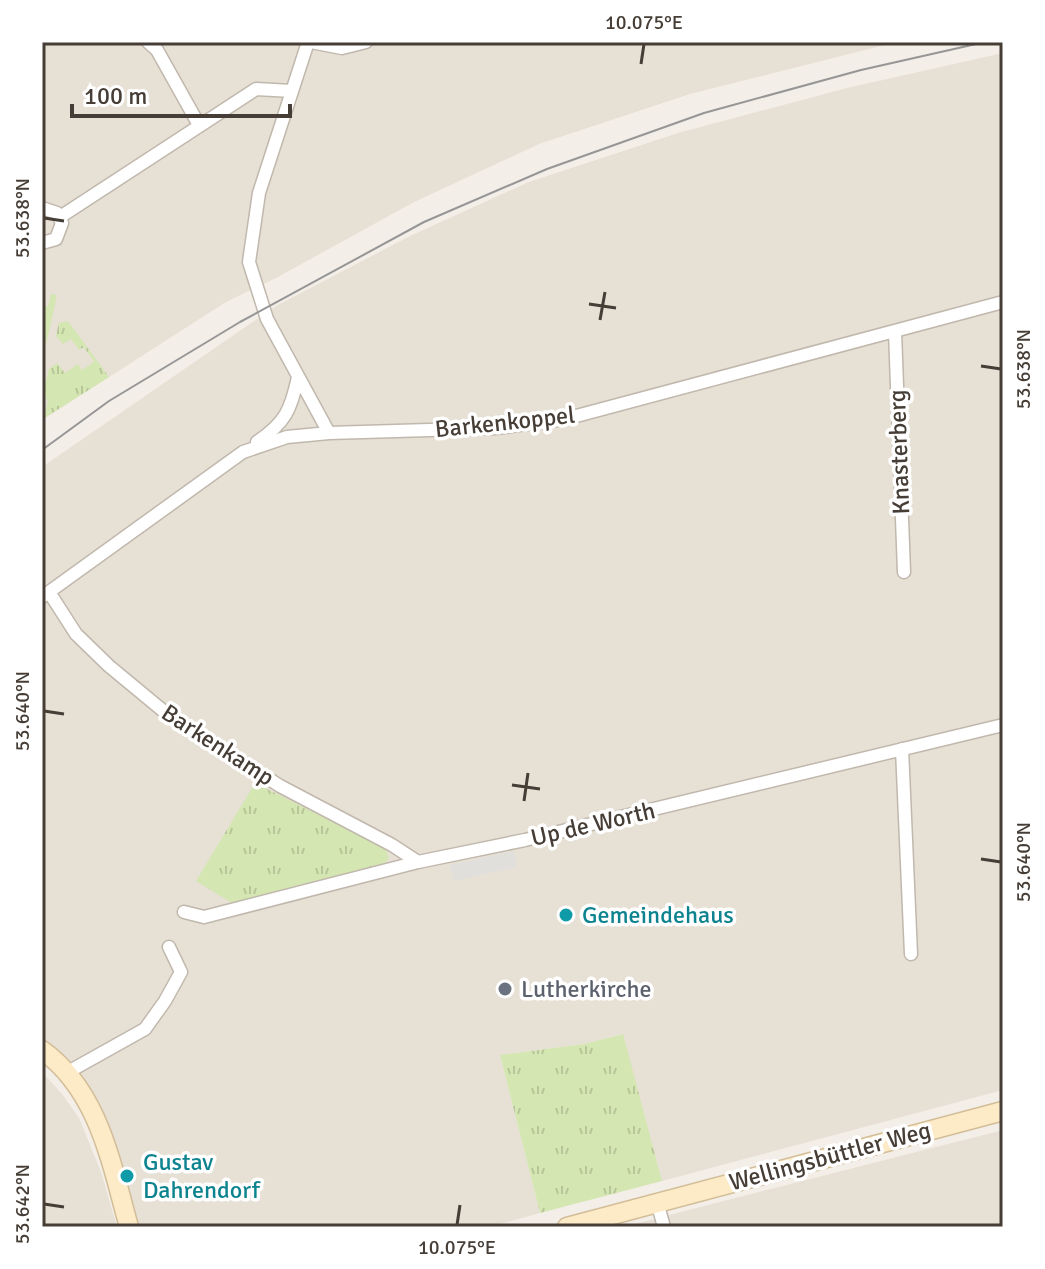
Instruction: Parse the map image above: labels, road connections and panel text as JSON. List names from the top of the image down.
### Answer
{
  "streets": {
    "main road": ["Wellingsbüttler Weg"],
    "street": [
      "Barkenkoppel",
      "Knasterberg",
      "Barkenkamp",
      "Up de Worth"
    ]
  },
  "crossings": [
    ["Barkenkoppel", "Knasterberg"],
    ["Barkenkoppel", "Barkenkamp"],
    ["Barkenkamp", "Up de Worth"]
  ],
  "places": ["Gemeindehaus", "Lutherkirche", "Gustav Dahrendorf"],
  "scale_bar": "100 m",
  "coordinates": [
    "10.075°E",
    "53.638°N",
    "53.640°N",
    "53.642°N"
  ]
}
